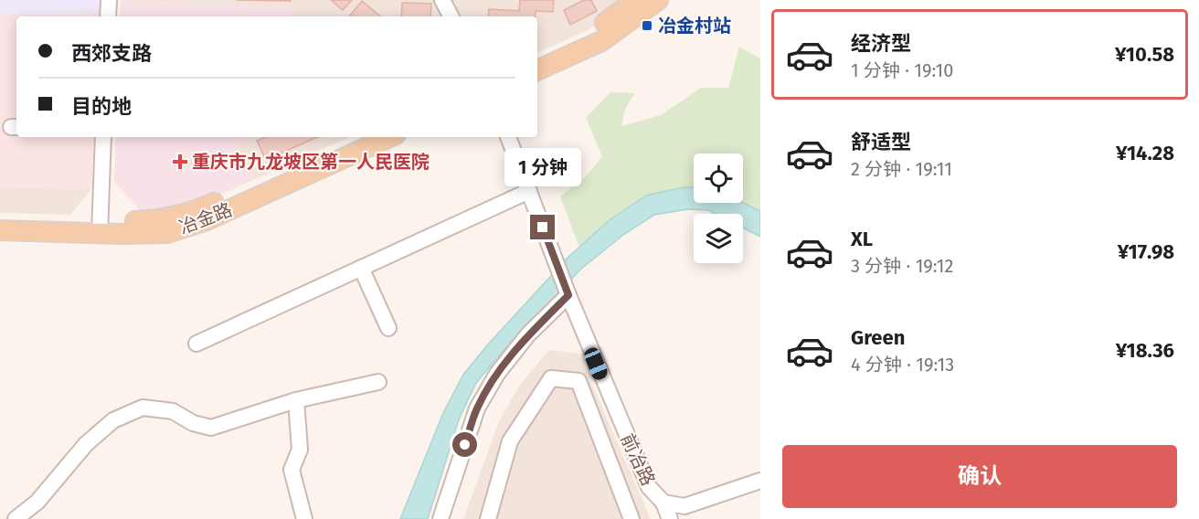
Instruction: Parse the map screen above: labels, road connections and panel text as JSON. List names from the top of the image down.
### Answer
{
  "streets": {
    "main road": ["冶金路"],
    "street": ["前冶路"]
  },
  "places": {
    "transit": ["冶金村站"],
    "health": ["重庆市九龙坡区第一人民医院"]
  },
  "page": {
    "list": [
      {
        "name": "经济型",
        "note": "1 分钟 · 19:10",
        "value": "¥10.58"
      },
      {
        "name": "舒适型",
        "note": "2 分钟 · 19:11",
        "value": "¥14.28"
      },
      {
        "name": "XL",
        "note": "3 分钟 · 19:12",
        "value": "¥17.98"
      },
      {
        "name": "Green",
        "note": "4 分钟 · 19:13",
        "value": "¥18.36"
      }
    ],
    "banner": ["西郊支路", "目的地"],
    "bubble": "1 分钟",
    "buttons": "确认"
  }
}
